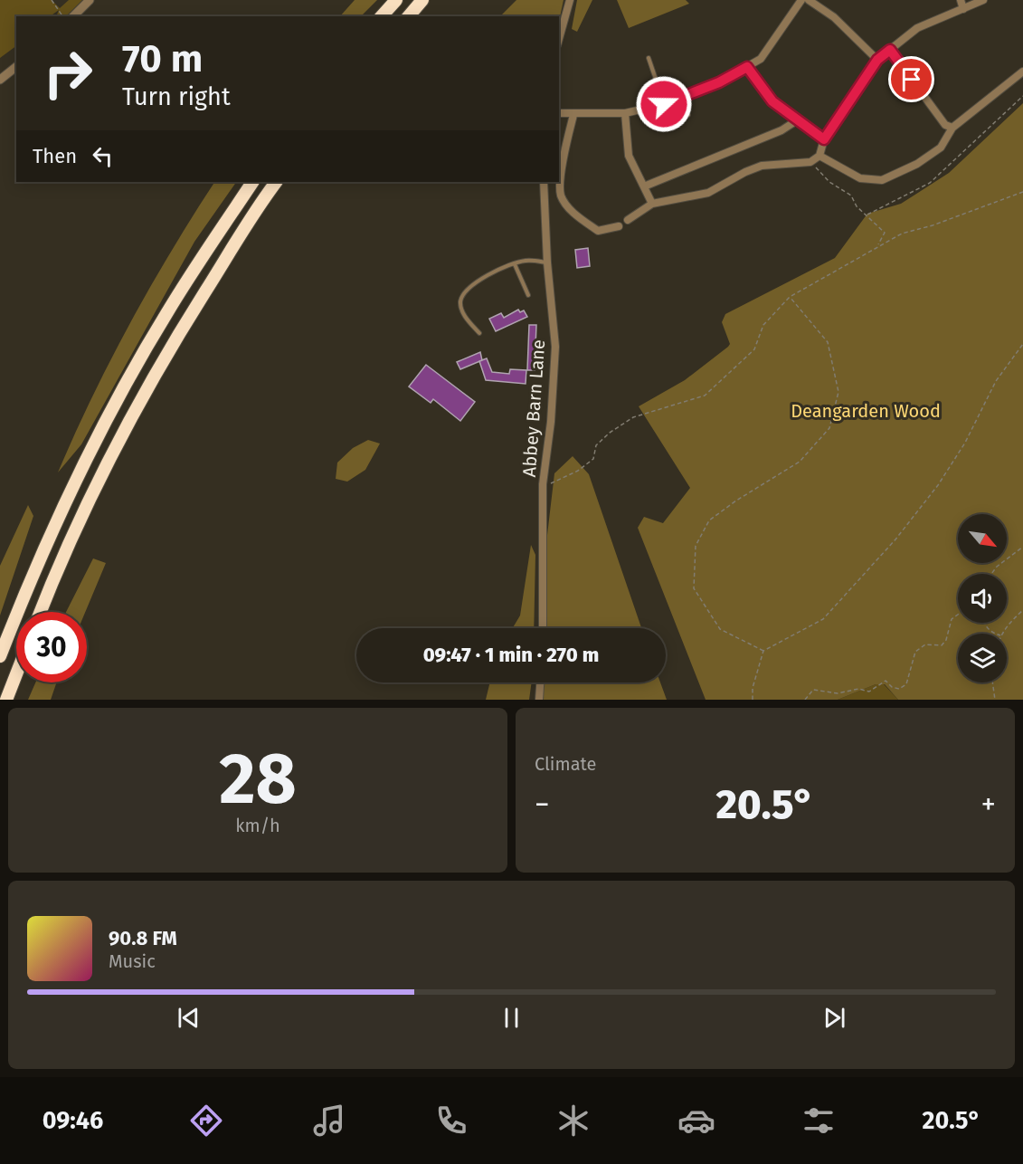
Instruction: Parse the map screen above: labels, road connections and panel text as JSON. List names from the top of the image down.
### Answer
{
  "streets": {
    "street": ["Abbey Barn Lane"]
  },
  "parks": ["Deangarden Wood"],
  "north": "bottom right",
  "page": {
    "turn": ["70 m", "Turn right"],
    "then": "Then",
    "limit": "30",
    "trip": "09:47 · 1 min · 270 m",
    "tile": [
      ["28", "km/h"],
      "Climate"
    ],
    "heat": ["−", "20.5°", "+"],
    "song": ["90.8 FM", "Music"],
    "tabs": ["09:46", "20.5°"]
  }
}
